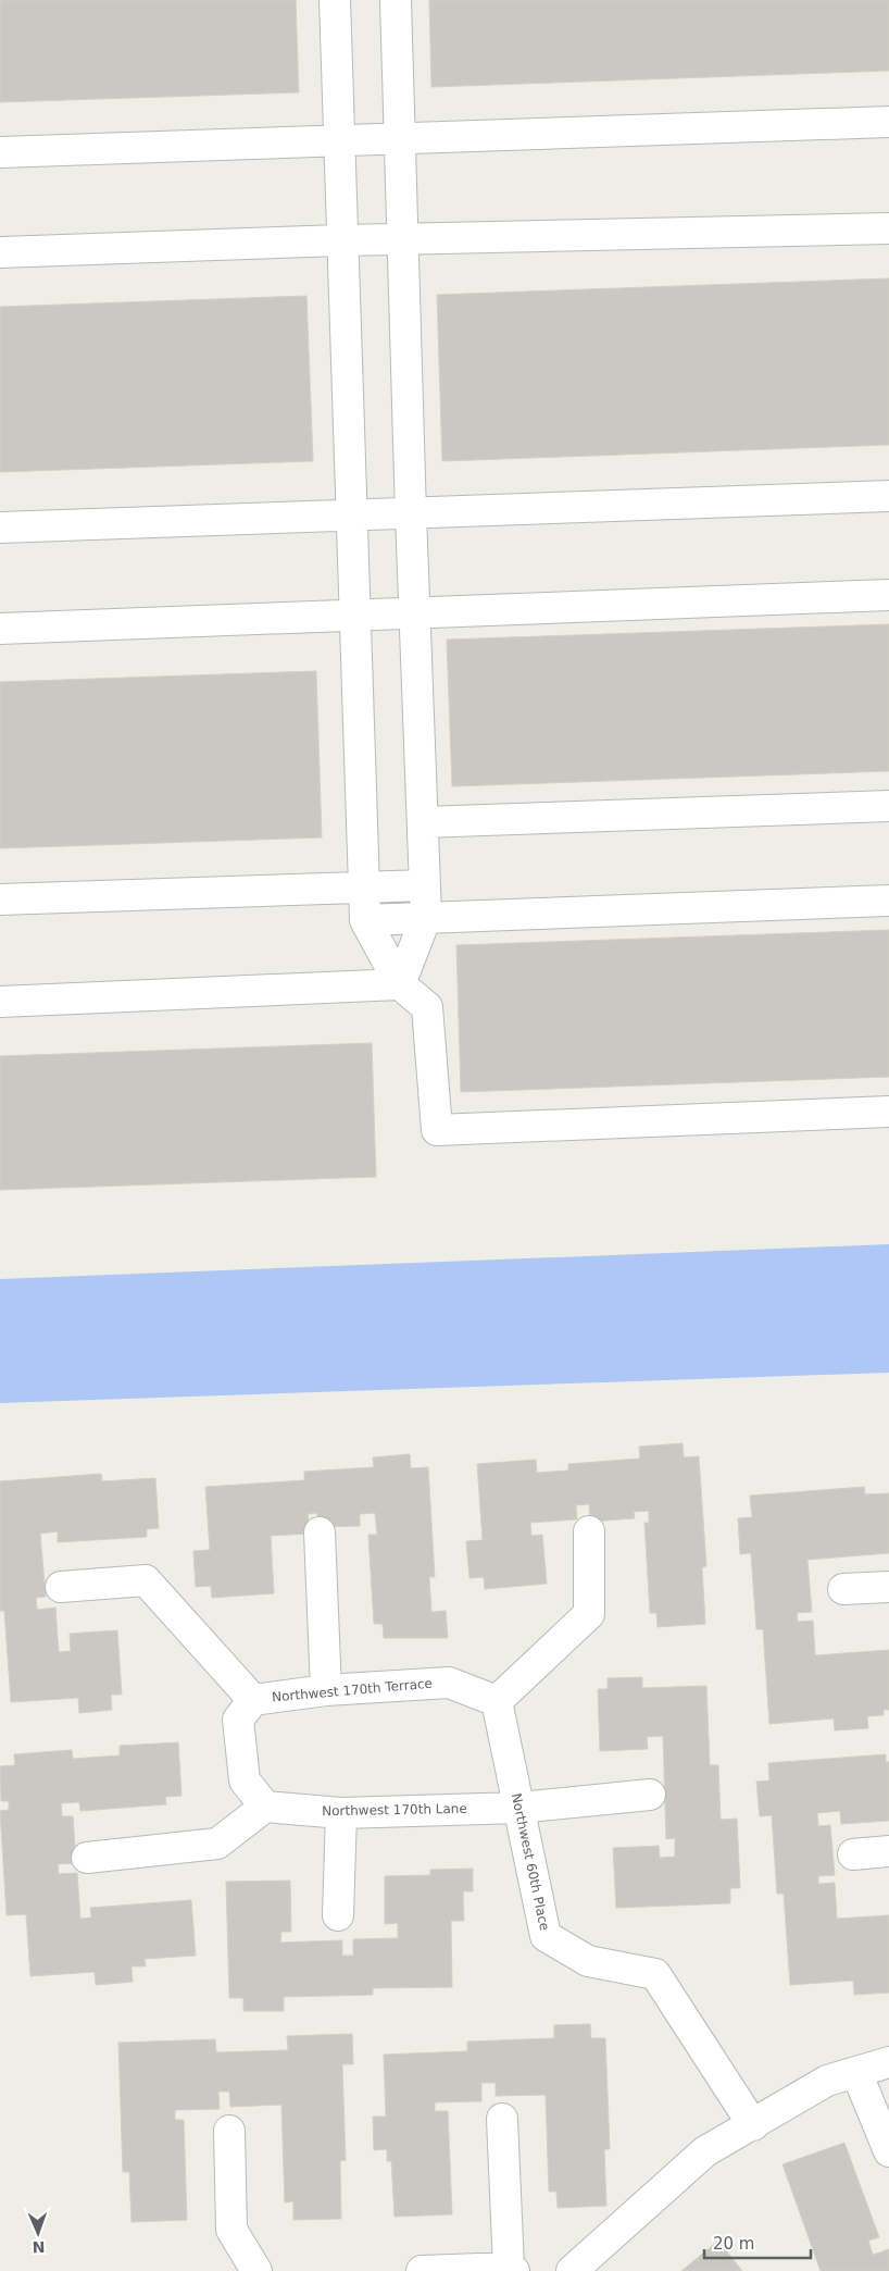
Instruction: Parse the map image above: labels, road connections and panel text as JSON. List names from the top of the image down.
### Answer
{
  "streets": {
    "street": ["Northwest 170th Terrace", "Northwest 170th Lane", "Northwest 60th Place"]
  },
  "crossings": [
    ["Northwest 170th Terrace", "Northwest 60th Place"],
    ["Northwest 170th Lane", "Northwest 60th Place"]
  ],
  "scale_bar": "20 m",
  "north": "bottom"
}
